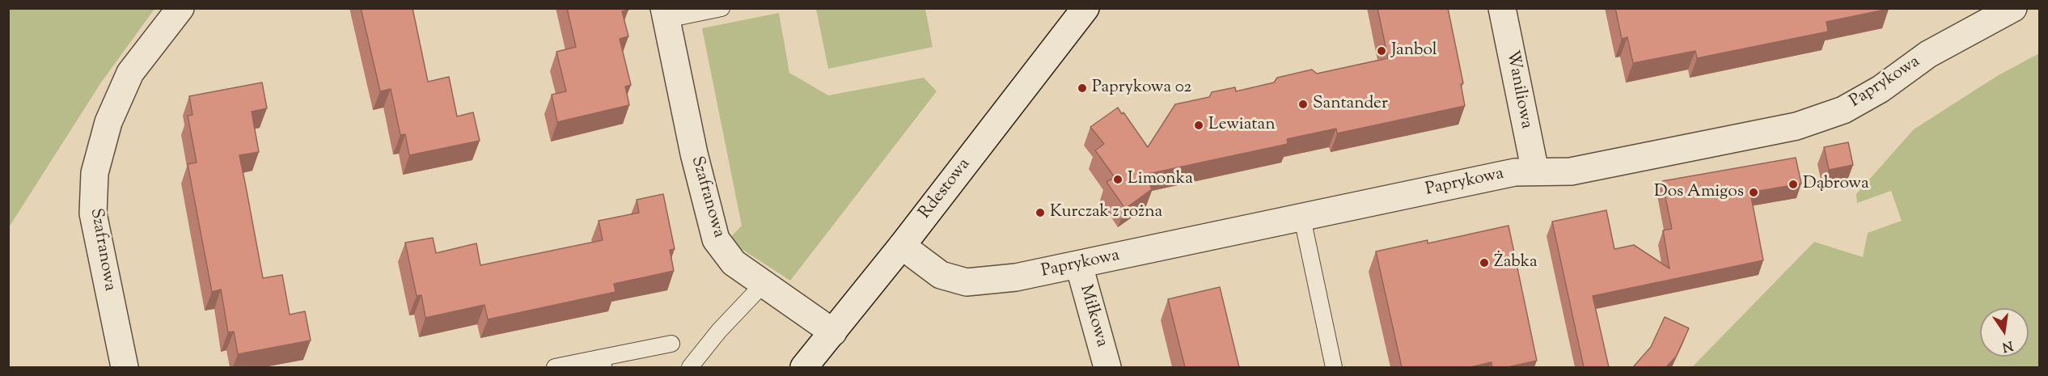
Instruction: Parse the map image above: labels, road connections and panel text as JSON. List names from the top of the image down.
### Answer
{
  "streets": {
    "street": [
      "Paprykowa",
      "Waniliowa",
      "Rdestowa",
      "Szafranowa",
      "Miłkowa"
    ]
  },
  "crossings": [
    ["Paprykowa", "Waniliowa"],
    ["Paprykowa", "Rdestowa"],
    ["Paprykowa", "Miłkowa"],
    ["Rdestowa", "Szafranowa"]
  ],
  "places": [
    "Janbol",
    "Paprykowa 02",
    "Santander",
    "Lewiatan",
    "Limonka",
    "Dąbrowa",
    "Dos Amigos",
    "Kurczak z rożna",
    "Żabka"
  ],
  "north": "bottom"
}
